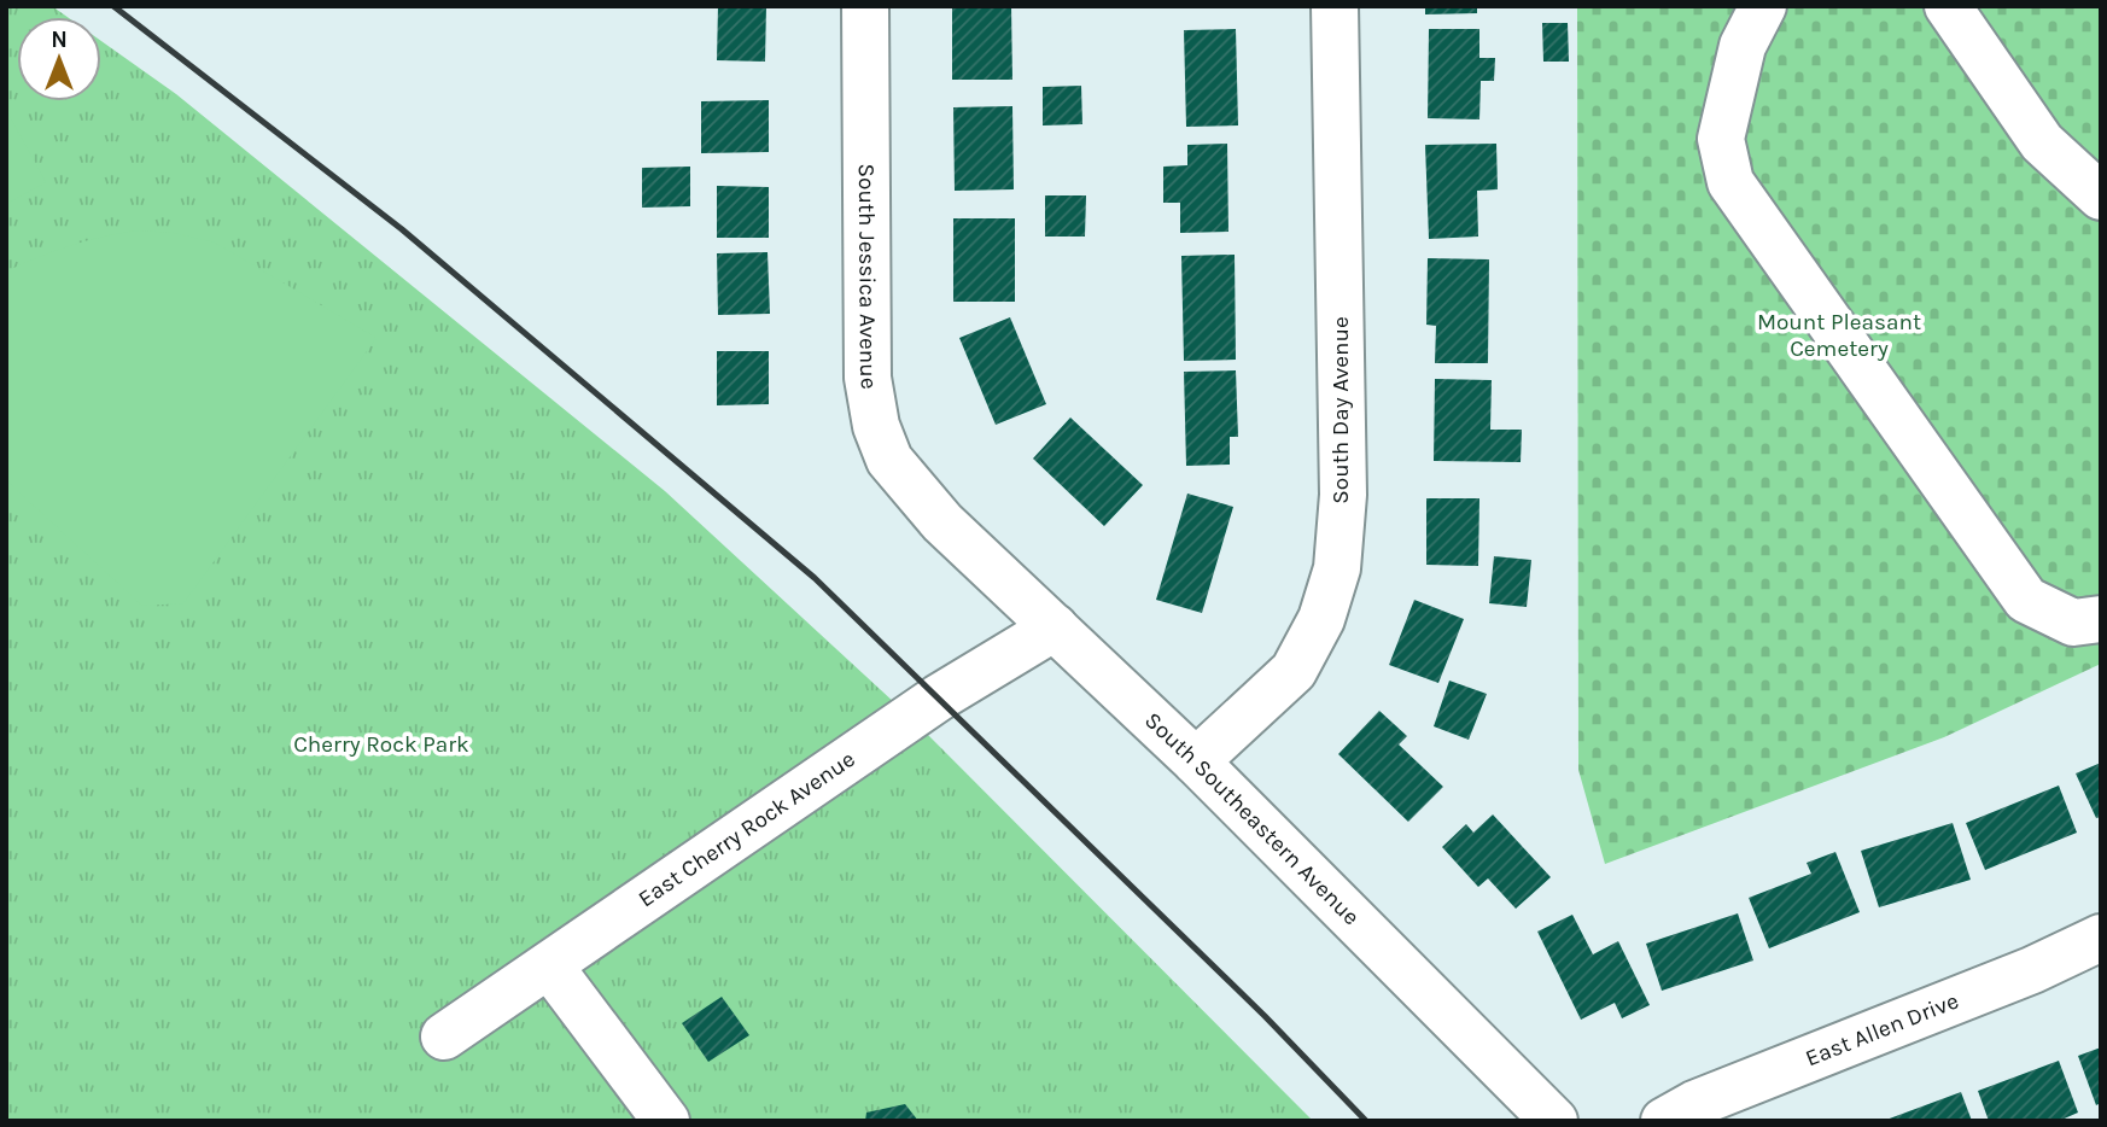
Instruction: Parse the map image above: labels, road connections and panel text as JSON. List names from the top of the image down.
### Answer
{
  "streets": {
    "street": [
      "South Jessica Avenue",
      "South Day Avenue",
      "South Southeastern Avenue",
      "East Cherry Rock Avenue",
      "East Allen Drive"
    ]
  },
  "crossings": [
    ["South Jessica Avenue", "South Southeastern Avenue"],
    ["South Day Avenue", "South Southeastern Avenue"],
    ["South Southeastern Avenue", "East Cherry Rock Avenue"]
  ],
  "parks": ["Mount Pleasant Cemetery", "Cherry Rock Park"],
  "north": "top"
}
